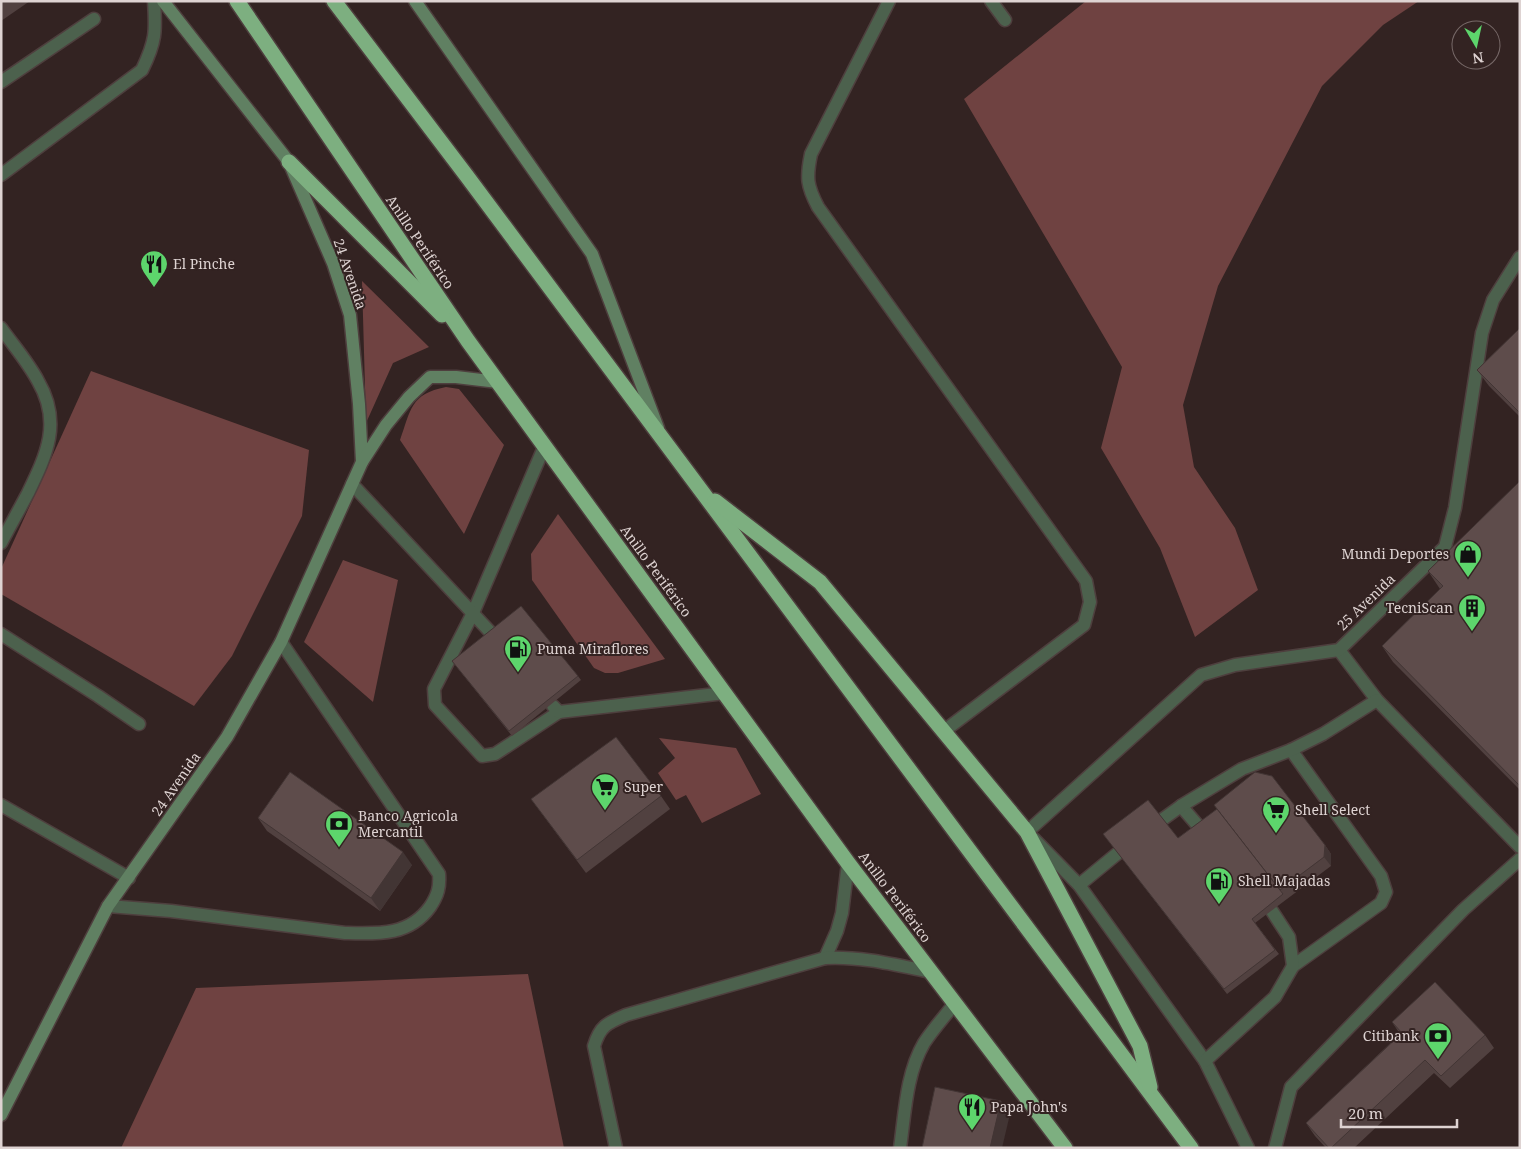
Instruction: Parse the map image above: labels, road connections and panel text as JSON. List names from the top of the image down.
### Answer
{
  "streets": {
    "highway": ["Anillo Periférico"],
    "street": ["24 Avenida", "25 Avenida"]
  },
  "crossings": [
    ["Anillo Periférico", "24 Avenida"]
  ],
  "places": {
    "restaurant": ["El Pinche", "Papa John's"],
    "shop": ["Mundi Deportes"],
    "building": ["TecniScan"],
    "fuel station": ["Puma Miraflores", "Shell Majadas"],
    "supermarket": ["Super", "Shell Select"],
    "bank": ["Banco Agricola Mercantil", "Citibank"]
  },
  "scale_bar": "20 m",
  "north": "bottom"
}
